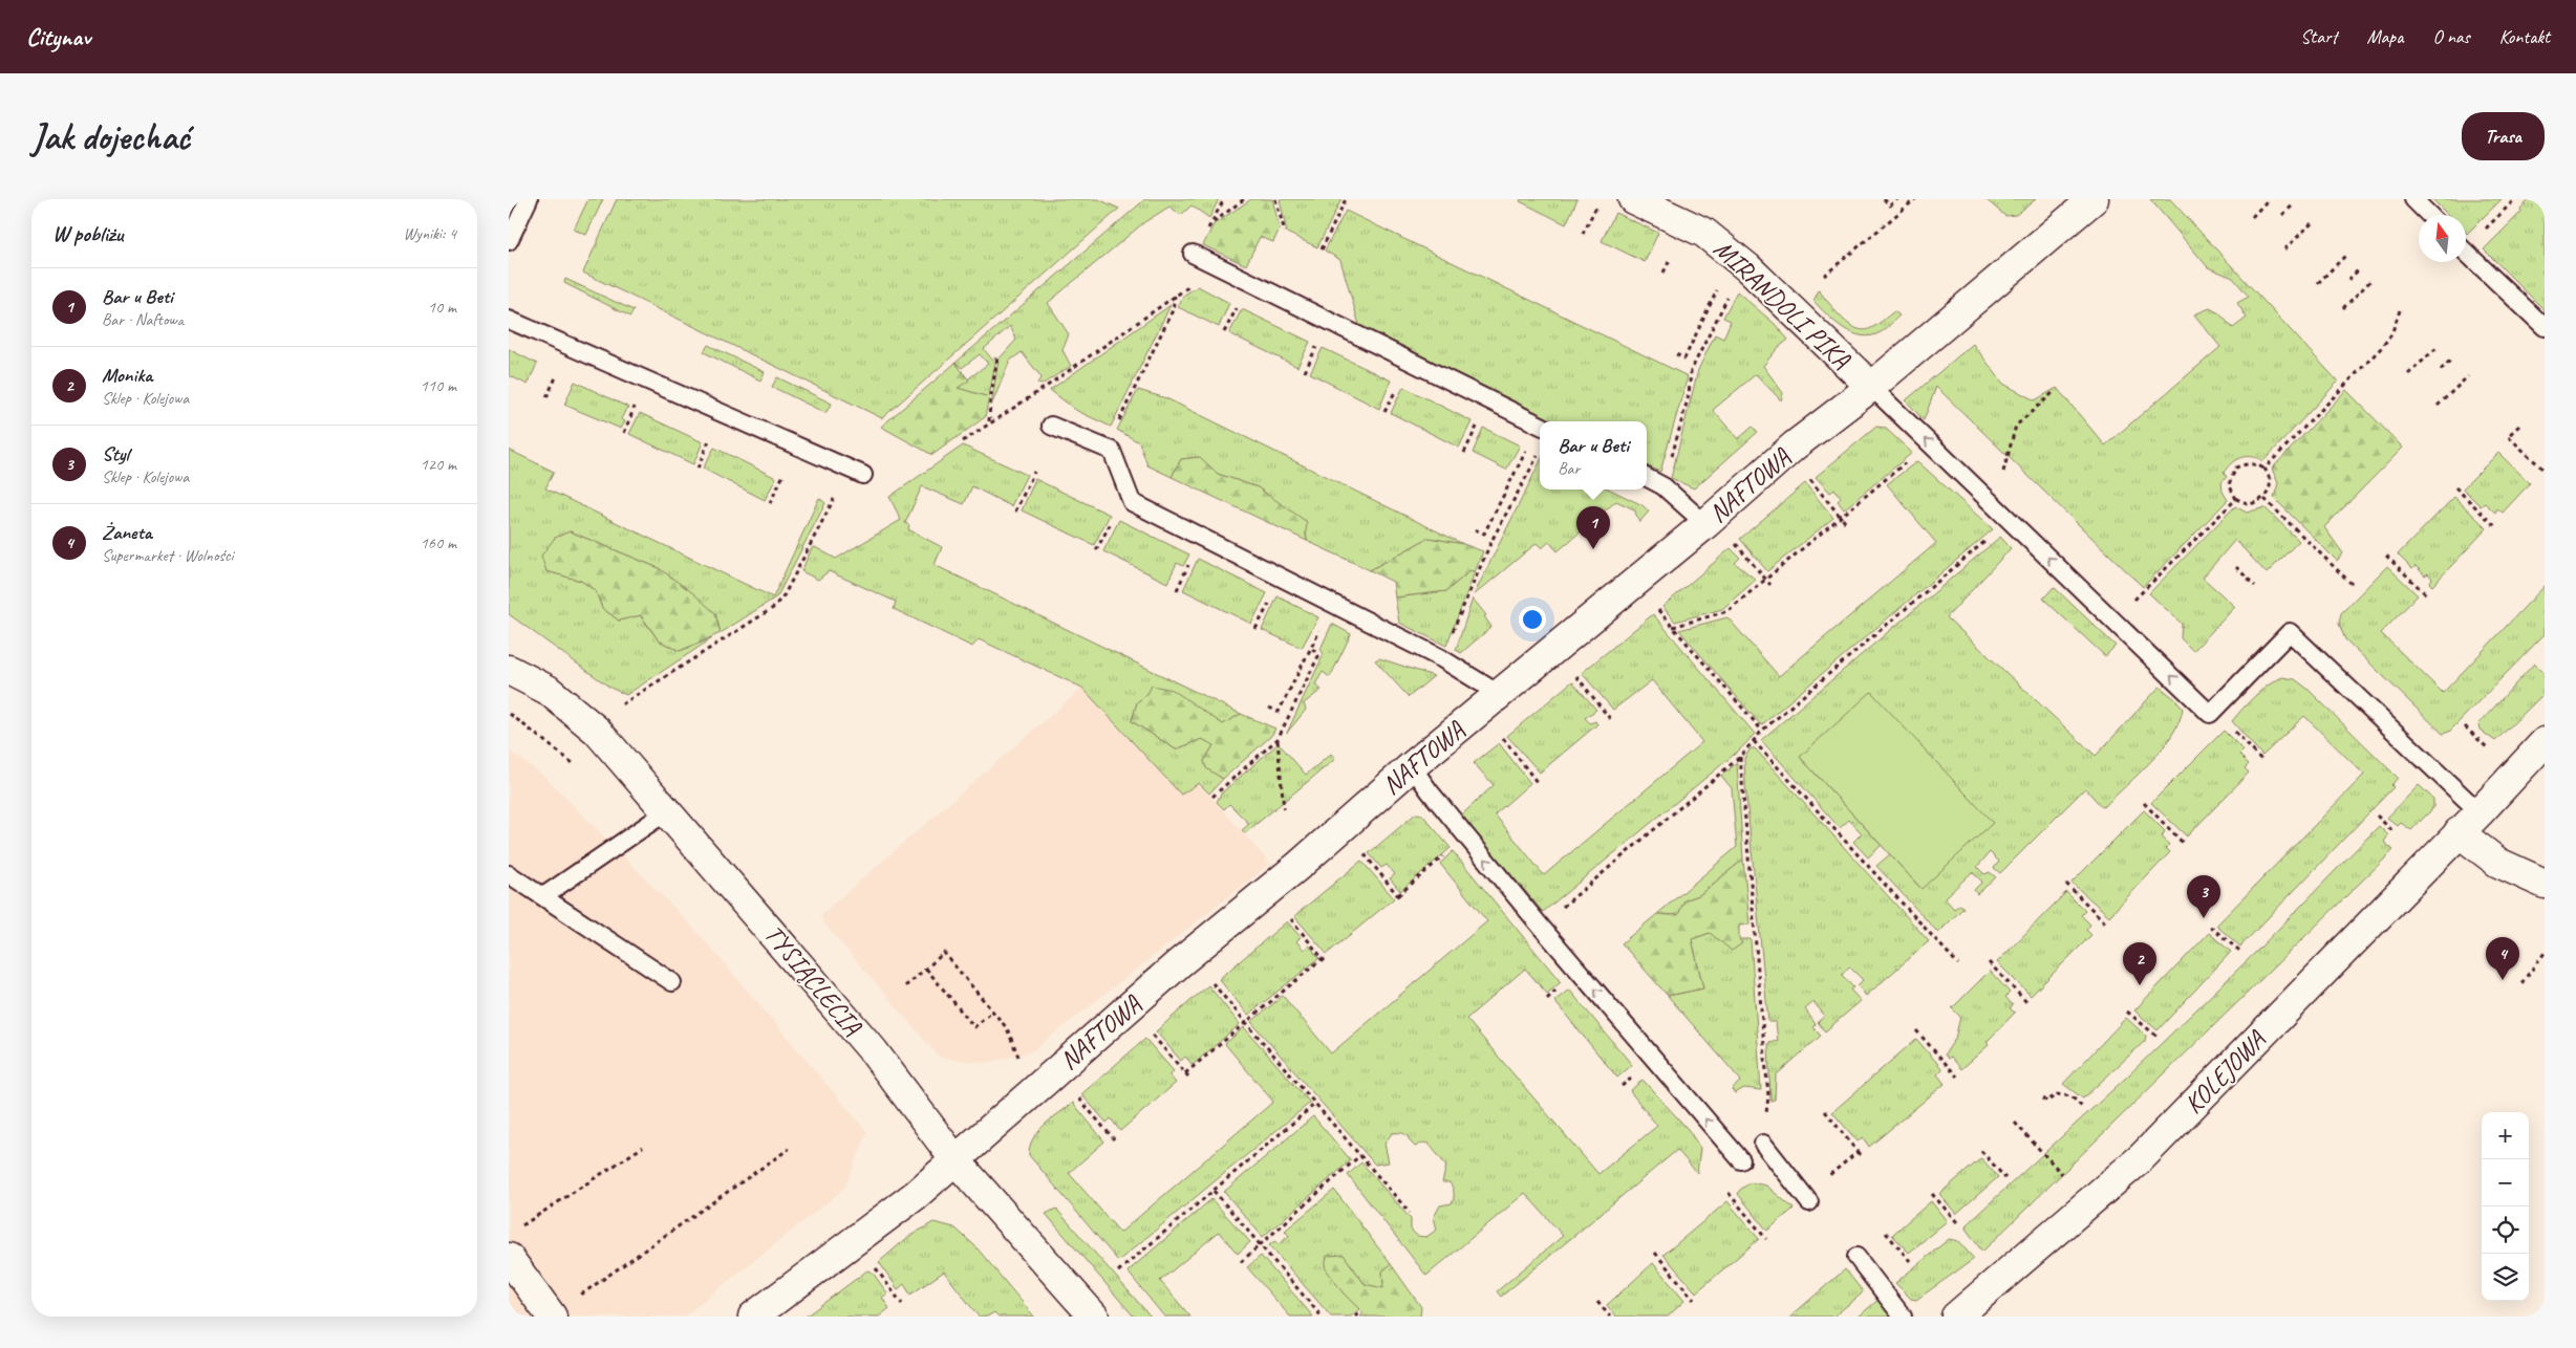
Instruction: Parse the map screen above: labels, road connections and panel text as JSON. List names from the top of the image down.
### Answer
{
  "streets": {
    "street": [
      "MIRANDOLI PIKA",
      "NAFTOWA",
      "TYSIĄCLECIA",
      "KOLEJOWA"
    ]
  },
  "crossings": [
    ["MIRANDOLI PIKA", "NAFTOWA"],
    ["NAFTOWA", "TYSIĄCLECIA"]
  ],
  "north": "top",
  "page": {
    "header": "Citynav",
    "nav": [
      "Start",
      "Mapa",
      "O nas",
      "Kontakt"
    ],
    "buttons": "Trasa",
    "title": "Jak dojechać",
    "heading": ["W pobliżu", "Wyniki: 4"],
    "list": [
      {
        "mark": "1",
        "name": "Bar u Beti",
        "note": "Bar · Naftowa",
        "value": "10 m"
      },
      {
        "mark": "2",
        "name": "Monika",
        "note": "Sklep · Kolejowa",
        "value": "110 m"
      },
      {
        "mark": "3",
        "name": "Styl",
        "note": "Sklep · Kolejowa",
        "value": "120 m"
      },
      {
        "mark": "4",
        "name": "Żaneta",
        "note": "Supermarket · Wolności",
        "value": "160 m"
      }
    ],
    "popup": ["Bar u Beti", "Bar"],
    "pins": [
      "1",
      "3",
      "4",
      "2"
    ],
    "map_buttons": ["+", "−"]
  }
}
